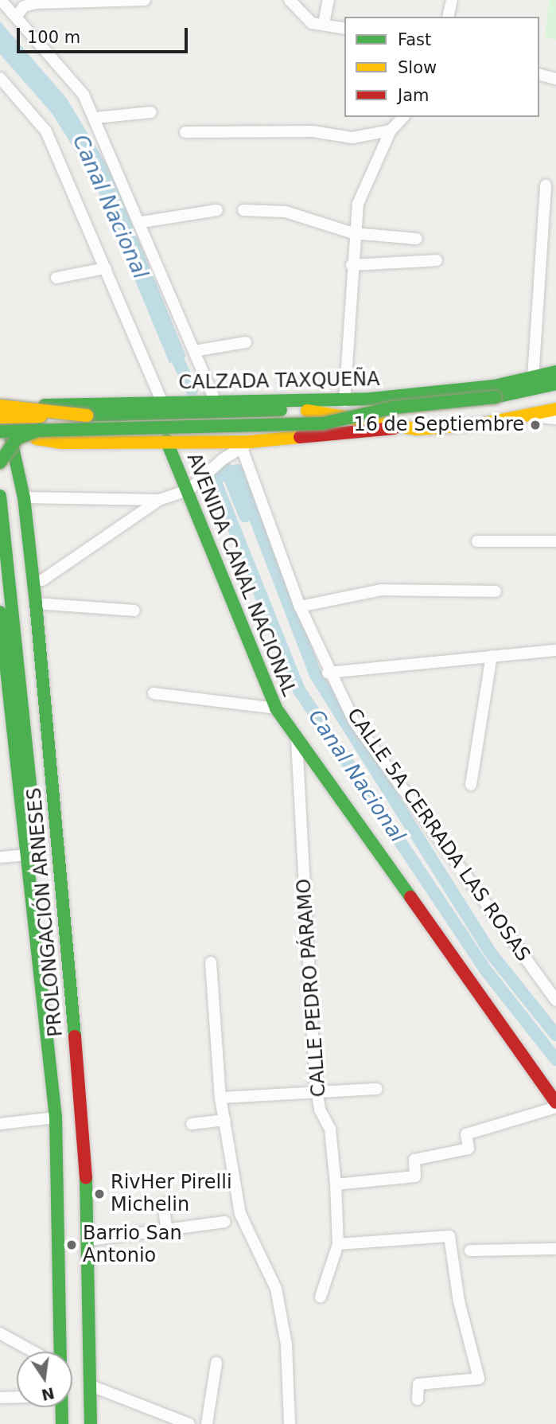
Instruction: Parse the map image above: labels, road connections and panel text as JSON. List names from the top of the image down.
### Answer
{
  "streets": {
    "main road": ["CALZADA TAXQUEÑA", "AVENIDA CANAL NACIONAL", "PROLONGACIÓN ARNESES"],
    "street": ["CALLE 5A CERRADA LAS ROSAS", "CALLE PEDRO PÁRAMO"]
  },
  "crossings": [
    ["CALZADA TAXQUEÑA", "AVENIDA CANAL NACIONAL"],
    ["CALZADA TAXQUEÑA", "CALLE 5A CERRADA LAS ROSAS"],
    ["CALZADA TAXQUEÑA", "PROLONGACIÓN ARNESES"],
    ["AVENIDA CANAL NACIONAL", "CALLE PEDRO PÁRAMO"]
  ],
  "water": ["Canal Nacional"],
  "places": ["16 de Septiembre", "RivHer Pirelli Michelin", "Barrio San Antonio"],
  "legend": ["Fast", "Slow", "Jam"],
  "scale_bar": "100 m",
  "north": "bottom"
}
